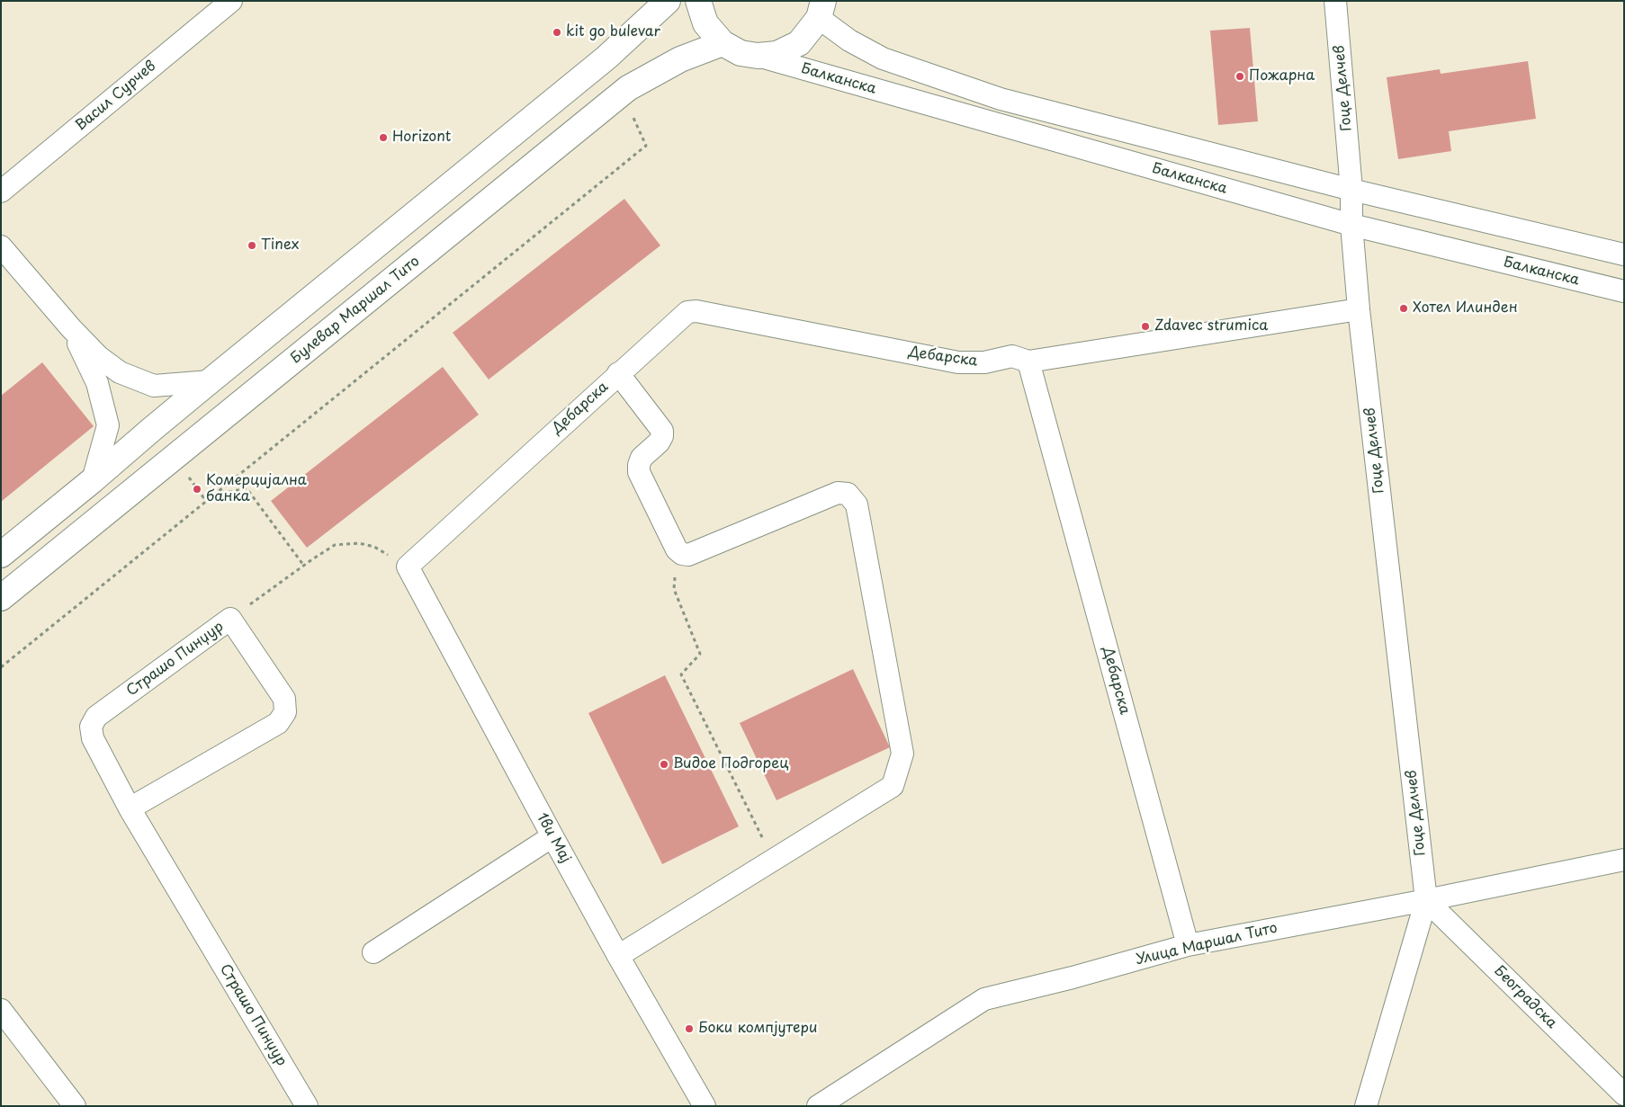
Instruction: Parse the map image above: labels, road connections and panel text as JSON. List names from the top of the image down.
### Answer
{
  "streets": {
    "main road": ["Булевар Маршал Тито"],
    "street": [
      "Балканска",
      "Гоце Делчев",
      "Васил Сурчев",
      "Дебарска",
      "Страшо Пинџур",
      "1ви Мај",
      "Улица Маршал Тито",
      "Београдска"
    ]
  },
  "crossings": [
    ["Балканска", "Гоце Делчев"],
    ["Гоце Делчев", "Улица Маршал Тито"],
    ["Гоце Делчев", "Београдска"],
    ["Дебарска", "1ви Мај"],
    ["Дебарска", "Улица Маршал Тито"],
    ["Улица Маршал Тито", "Београдска"]
  ],
  "places": [
    "kit go bulevar",
    "Пожарна",
    "Horizont",
    "Tinex",
    "Хотел Илинден",
    "Zdavec strumica",
    "Комерцијална банка",
    "Видое Подгорец",
    "Боки компјутери"
  ]
}
